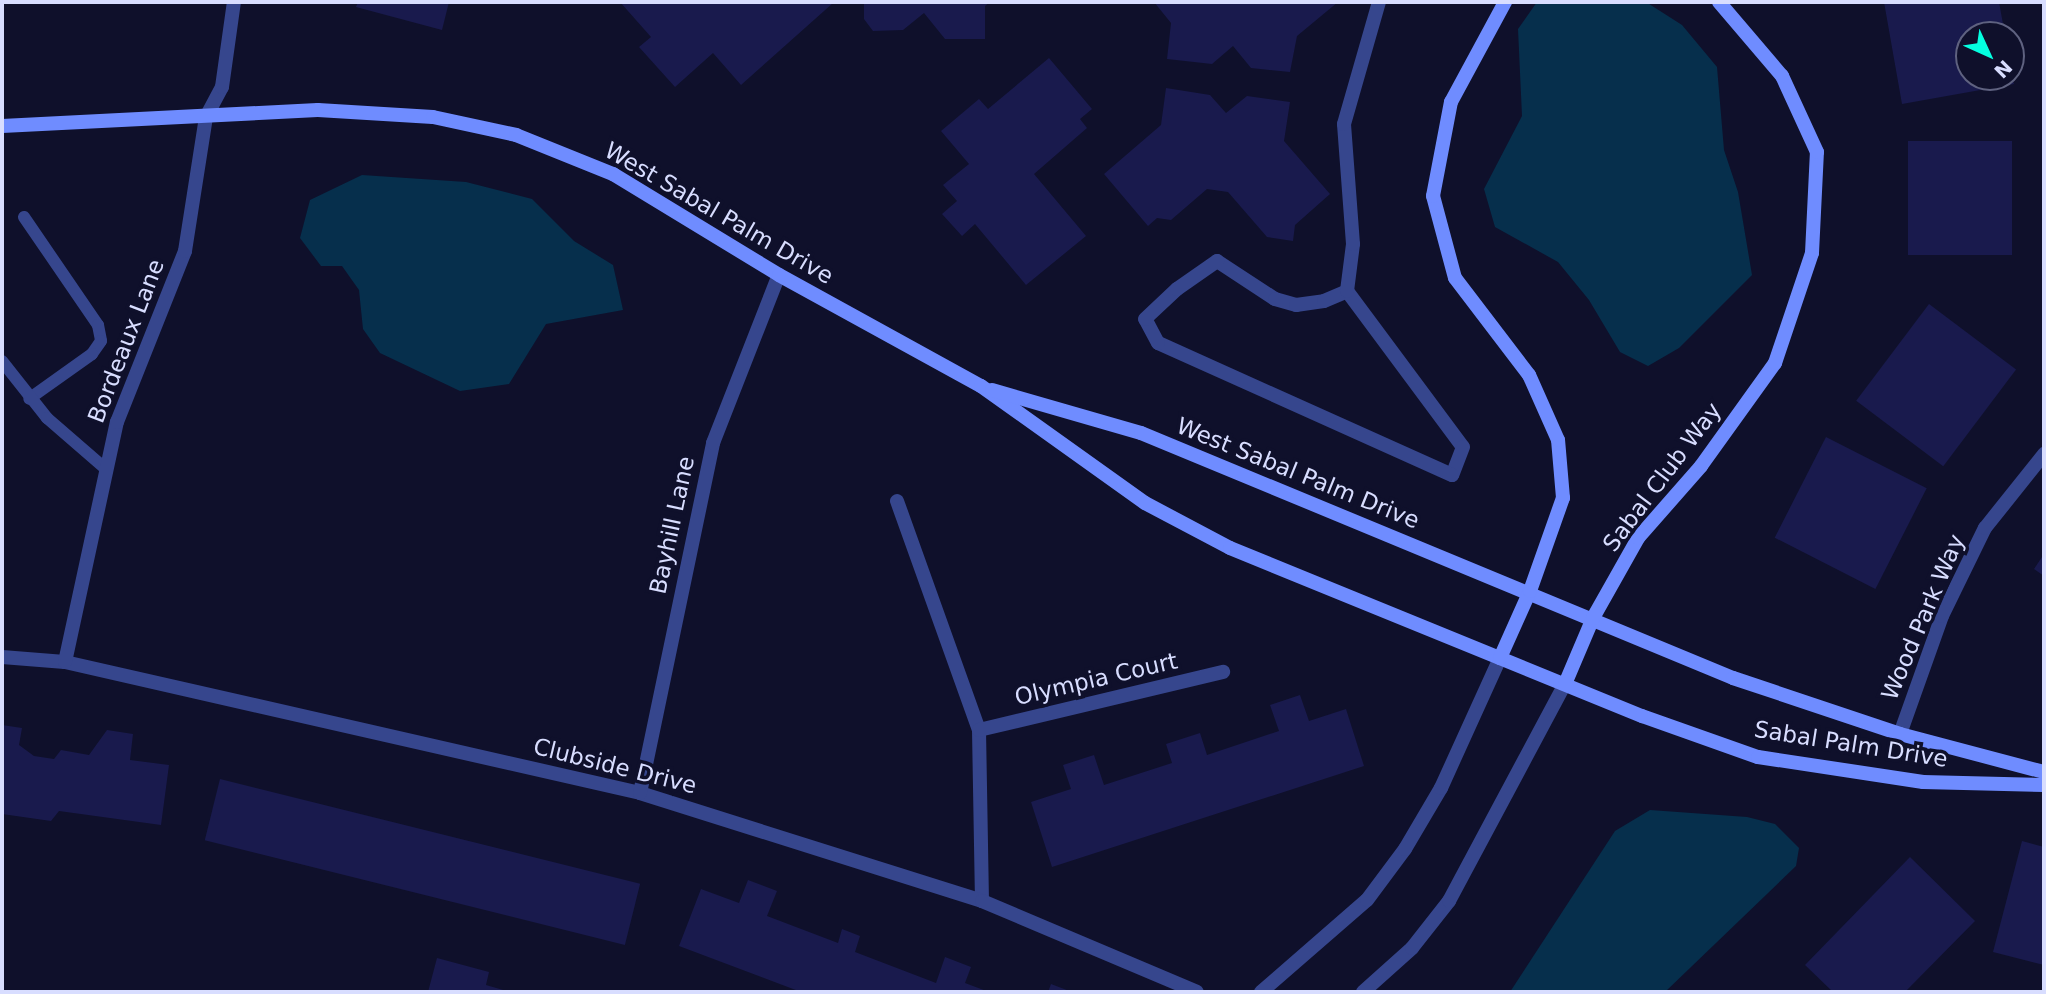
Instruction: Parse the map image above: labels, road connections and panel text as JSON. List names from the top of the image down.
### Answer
{
  "streets": {
    "street": [
      "West Sabal Palm Drive",
      "Bordeaux Lane",
      "Sabal Club Way",
      "Bayhill Lane",
      "Wood Park Way",
      "Olympia Court",
      "Sabal Palm Drive",
      "Clubside Drive"
    ]
  },
  "crossings": [
    ["West Sabal Palm Drive", "Bordeaux Lane"],
    ["West Sabal Palm Drive", "Sabal Club Way"],
    ["West Sabal Palm Drive", "Bayhill Lane"],
    ["West Sabal Palm Drive", "Sabal Palm Drive"],
    ["Bordeaux Lane", "Clubside Drive"],
    ["Sabal Club Way", "Sabal Palm Drive"],
    ["Bayhill Lane", "Clubside Drive"],
    ["Wood Park Way", "Sabal Palm Drive"]
  ],
  "north": "bottom right"
}
